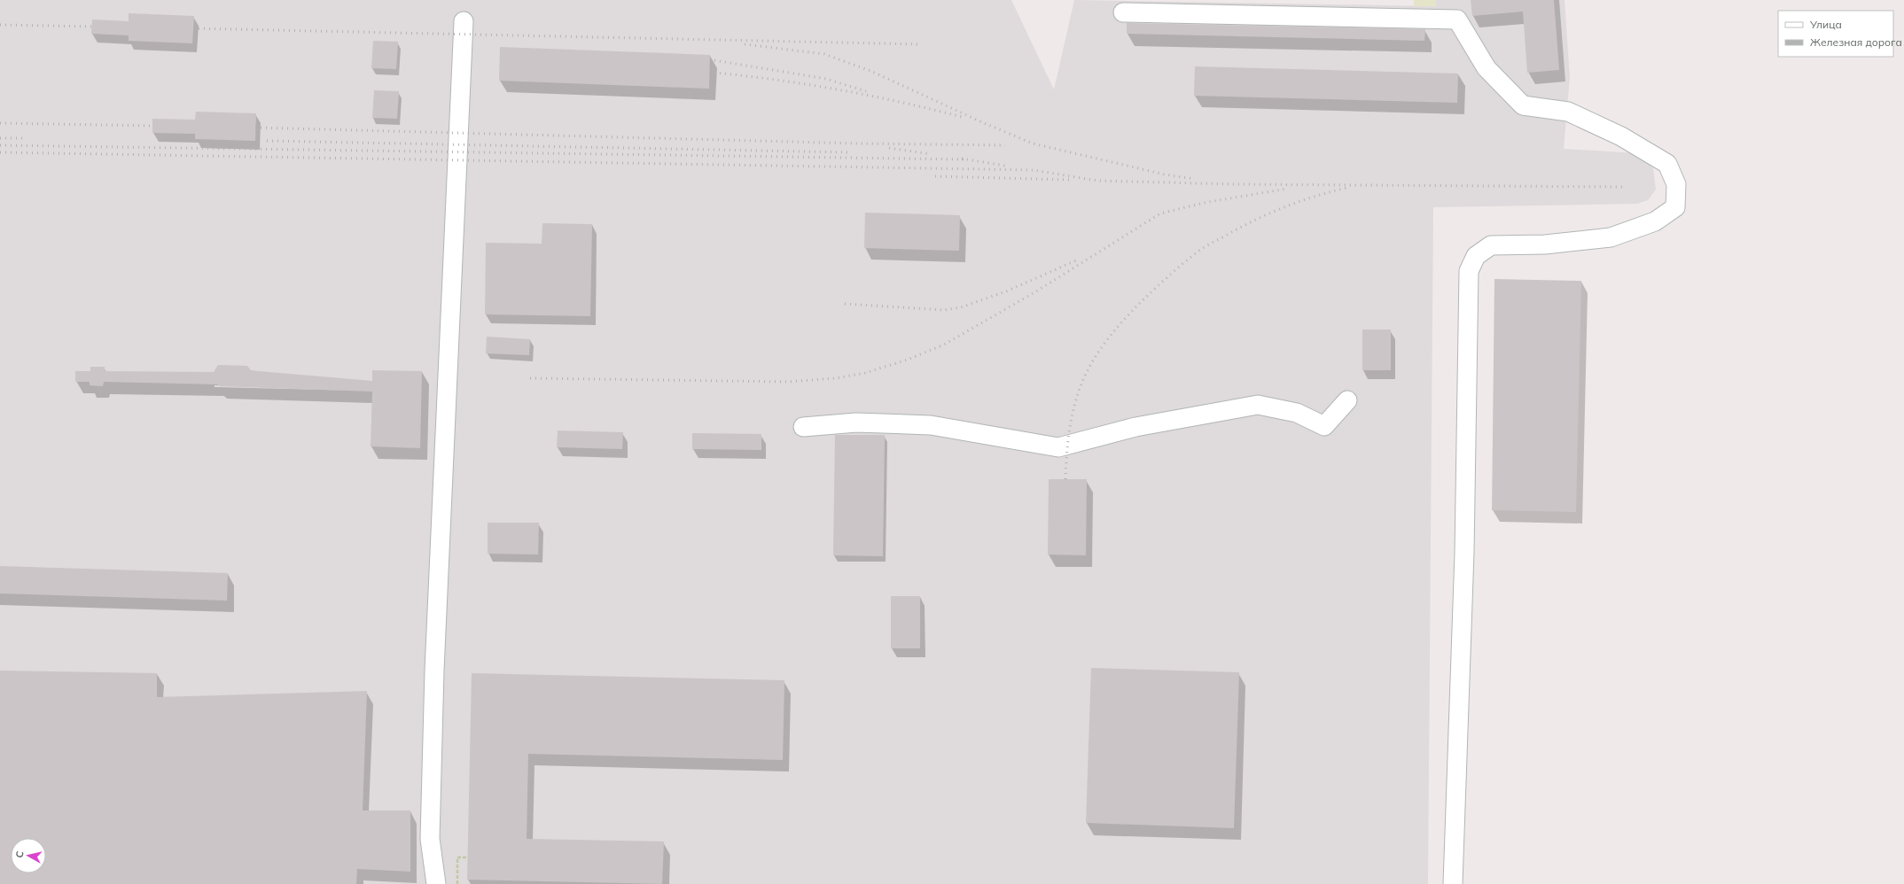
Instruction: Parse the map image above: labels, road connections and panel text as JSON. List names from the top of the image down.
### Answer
{
  "legend": ["Улица", "Железная дорога"],
  "north": "left"
}
